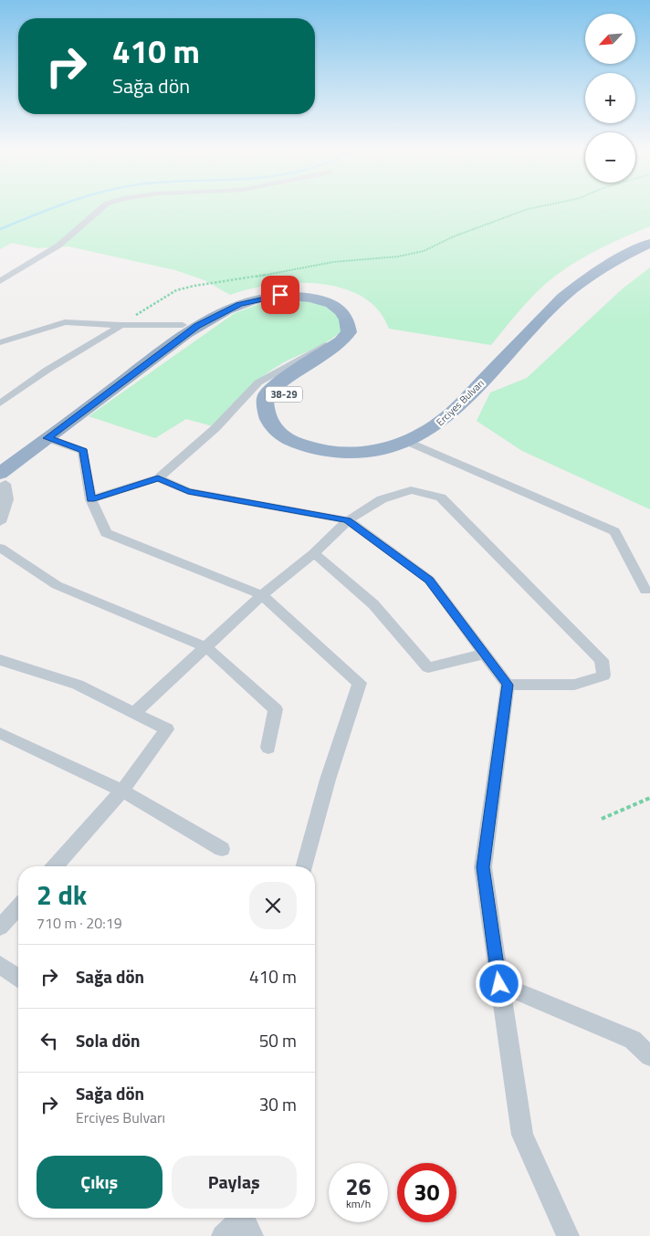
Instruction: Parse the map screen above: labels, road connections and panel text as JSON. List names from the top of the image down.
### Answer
{
  "streets": {
    "highway": ["38-29", "Erciyes Bulvarı"]
  },
  "north": "bottom left",
  "page": {
    "map_buttons": ["+", "−"],
    "turn": ["410 m", "Sağa dön"],
    "heading": ["2 dk", "710 m · 20:19"],
    "list": [
      {
        "name": "Sağa dön",
        "value": "410 m"
      },
      {
        "name": "Sola dön",
        "value": "50 m"
      },
      {
        "name": "Sağa dön",
        "note": "Erciyes Bulvarı",
        "value": "30 m"
      }
    ],
    "buttons": ["Çıkış", "Paylaş"],
    "speed": "26 km/h",
    "limit": "30"
  }
}
